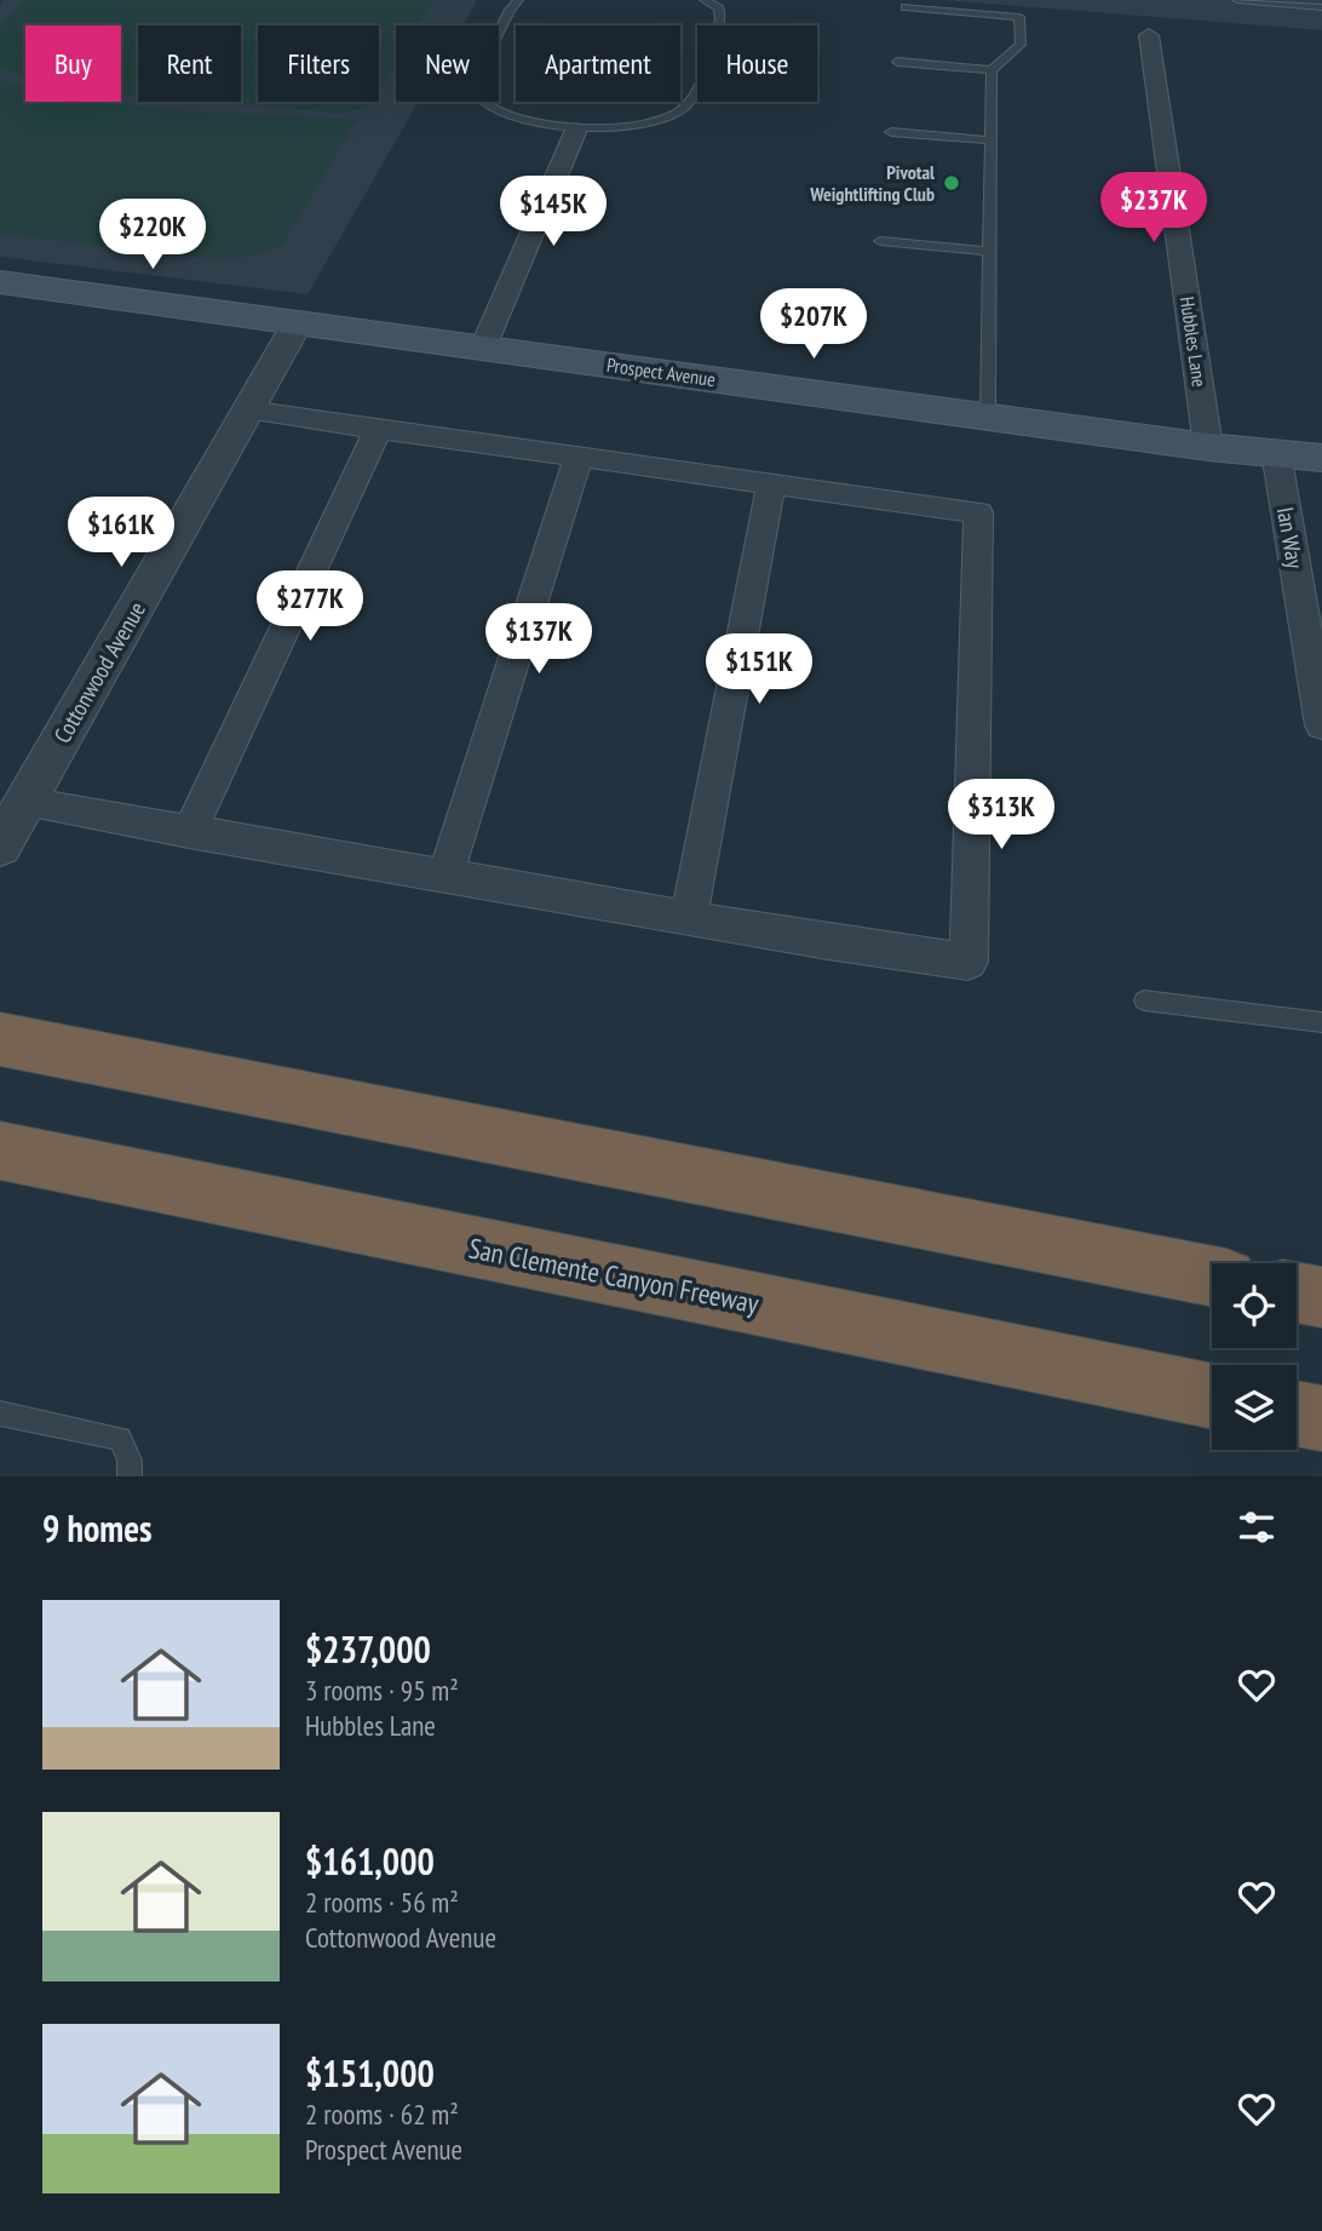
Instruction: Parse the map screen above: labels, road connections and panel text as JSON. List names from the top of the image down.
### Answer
{
  "streets": {
    "highway": ["San Clemente Canyon Freeway"],
    "main road": ["Prospect Avenue"],
    "street": ["Hubbles Lane", "Ian Way", "Cottonwood Avenue"]
  },
  "crossings": [
    ["Hubbles Lane", "Prospect Avenue"],
    ["Prospect Avenue", "Ian Way"],
    ["Prospect Avenue", "Cottonwood Avenue"]
  ],
  "places": ["Pivotal Weightlifting Club"],
  "page": {
    "chip": [
      "Buy",
      "Rent",
      "Filters",
      "New",
      "Apartment",
      "House"
    ],
    "price": [
      "$237K",
      "$145K",
      "$220K",
      "$207K",
      "$161K",
      "$277K",
      "$137K",
      "$151K",
      "$313K"
    ],
    "heading": "9 homes",
    "list": [
      {
        "name": "$237,000",
        "note": "3 rooms · 95 m² · Hubbles Lane"
      },
      {
        "name": "$161,000",
        "note": "2 rooms · 56 m² · Cottonwood Avenue"
      },
      {
        "name": "$151,000",
        "note": "2 rooms · 62 m² · Prospect Avenue"
      }
    ]
  }
}
